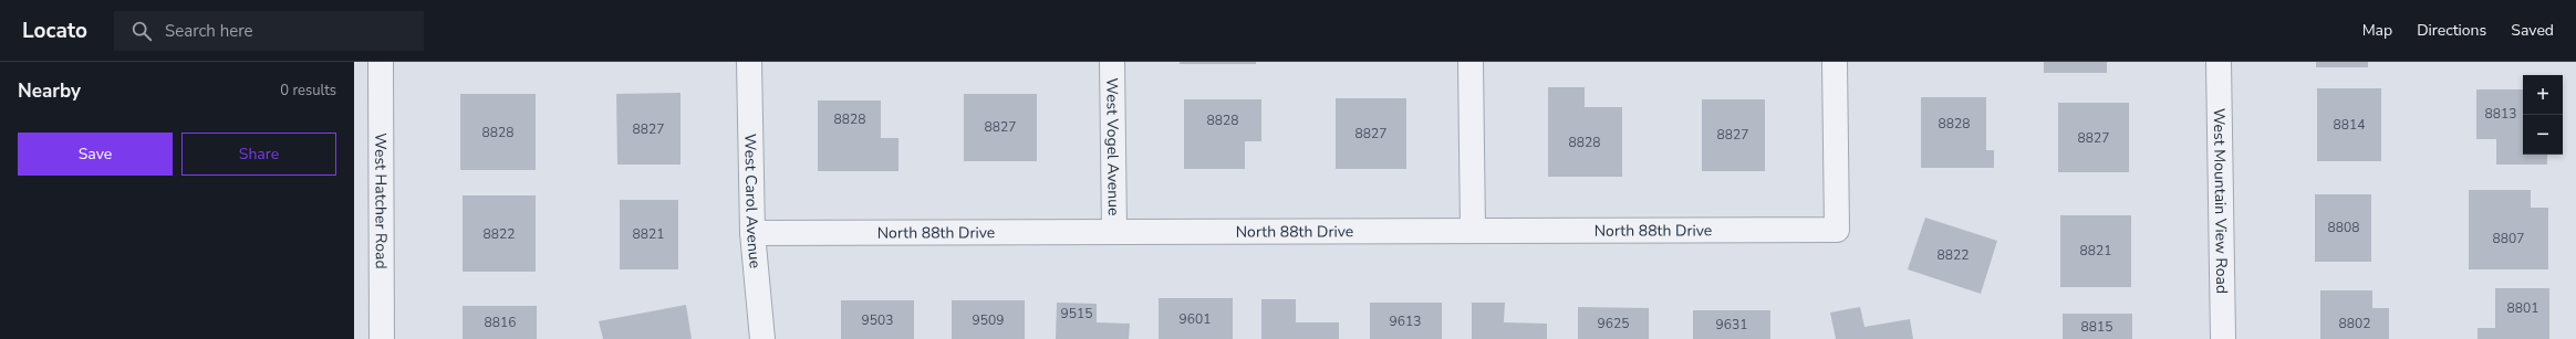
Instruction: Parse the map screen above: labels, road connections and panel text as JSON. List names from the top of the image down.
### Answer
{
  "streets": {
    "street": [
      "West Vogel Avenue",
      "West Hatcher Road",
      "West Carol Avenue",
      "West Mountain View Road",
      "North 88th Drive"
    ]
  },
  "crossings": [
    ["West Vogel Avenue", "North 88th Drive"],
    ["West Carol Avenue", "North 88th Drive"]
  ],
  "house_numbers": [
    "8813",
    "8828",
    "8828",
    "8828",
    "8814",
    "8827",
    "8827",
    "8828",
    "8827",
    "8827",
    "8827",
    "8828",
    "8808",
    "8822",
    "8821",
    "8807",
    "8821",
    "8822",
    "8801",
    "9515",
    "9601",
    "9503",
    "9509",
    "9613",
    "8816",
    "9625",
    "8802",
    "9631",
    "8815"
  ],
  "page": {
    "header": "Locato",
    "search": "Search here",
    "nav": ["Map", "Directions", "Saved"],
    "heading": ["Nearby", "0 results"],
    "map_buttons": ["+", "−"],
    "buttons": ["Save", "Share"]
  }
}
